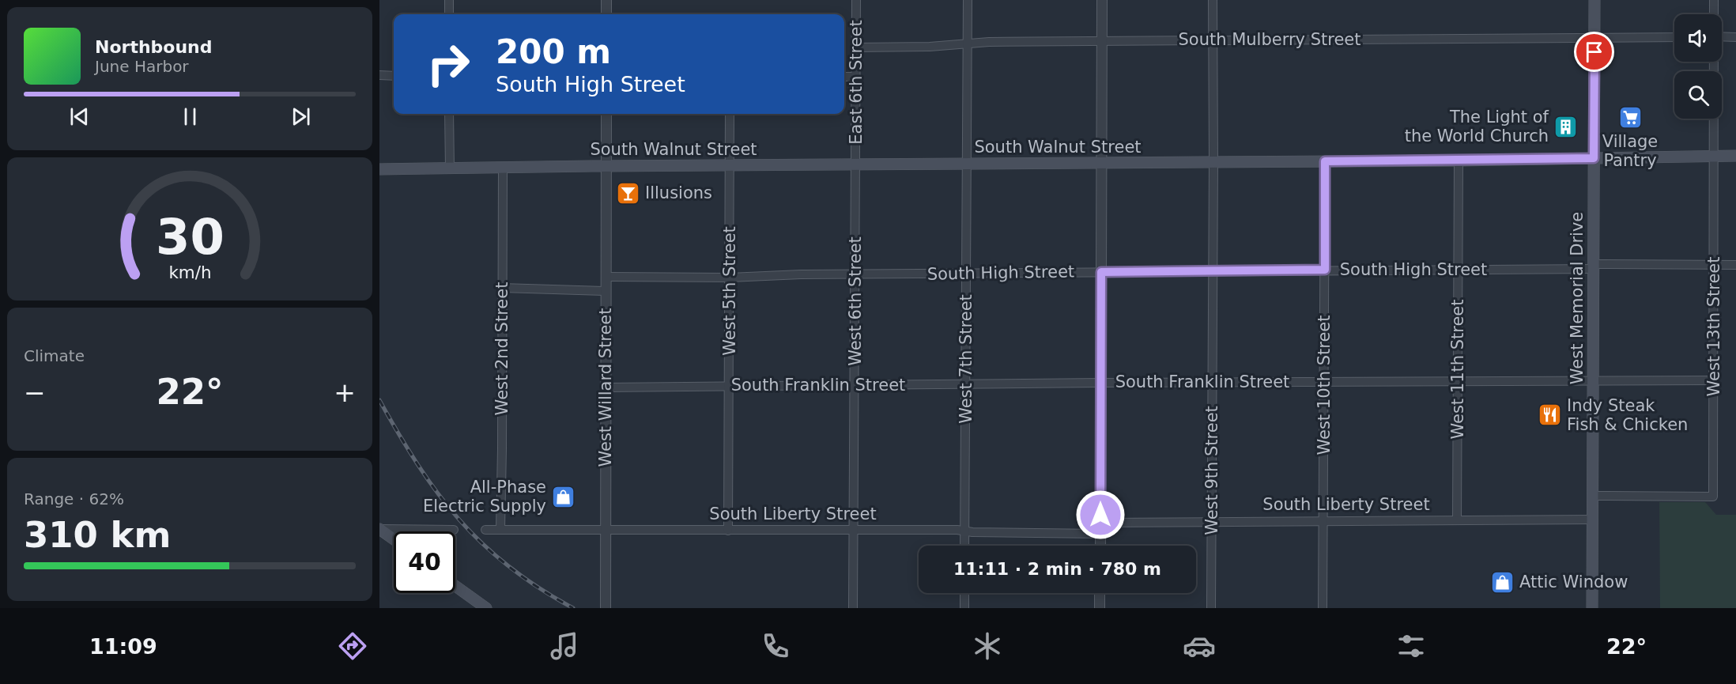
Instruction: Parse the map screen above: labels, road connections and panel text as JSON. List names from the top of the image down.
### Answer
{
  "streets": {
    "main road": ["South Walnut Street", "West Memorial Drive"],
    "street": [
      "South Mulberry Street",
      "East 6th Street",
      "South High Street",
      "West 5th Street",
      "West 6th Street",
      "West 13th Street",
      "West 2nd Street",
      "West 7th Street",
      "West 11th Street",
      "South Franklin Street",
      "West 10th Street",
      "West Willard Street",
      "West 9th Street",
      "South Liberty Street"
    ]
  },
  "crossings": [
    ["South Mulberry Street", "East 6th Street"],
    ["South Mulberry Street", "West Memorial Drive"],
    ["South Mulberry Street", "West 7th Street"],
    ["South Mulberry Street", "West 9th Street"],
    ["East 6th Street", "South Walnut Street"],
    ["East 6th Street", "West 6th Street"],
    ["South Walnut Street", "West 5th Street"],
    ["South Walnut Street", "West Memorial Drive"],
    ["South Walnut Street", "West 6th Street"],
    ["South Walnut Street", "West 13th Street"],
    ["South Walnut Street", "West 2nd Street"],
    ["South Walnut Street", "West 7th Street"],
    ["South Walnut Street", "West 11th Street"],
    ["South Walnut Street", "West 10th Street"],
    ["South Walnut Street", "West Willard Street"],
    ["South Walnut Street", "West 9th Street"],
    ["South High Street", "West 5th Street"],
    ["South High Street", "West Memorial Drive"],
    ["South High Street", "West 6th Street"],
    ["South High Street", "West 13th Street"],
    ["South High Street", "West 7th Street"],
    ["South High Street", "West 11th Street"],
    ["South High Street", "West 10th Street"],
    ["South High Street", "West Willard Street"],
    ["South High Street", "West 9th Street"],
    ["West 5th Street", "South Franklin Street"],
    ["West 5th Street", "South Liberty Street"],
    ["West Memorial Drive", "West 13th Street"],
    ["West Memorial Drive", "South Franklin Street"],
    ["West Memorial Drive", "South Liberty Street"],
    ["West 6th Street", "South Franklin Street"],
    ["West 6th Street", "South Liberty Street"],
    ["West 13th Street", "South Franklin Street"],
    ["West 2nd Street", "South Liberty Street"],
    ["West 7th Street", "South Franklin Street"],
    ["West 7th Street", "South Liberty Street"],
    ["West 11th Street", "South Franklin Street"],
    ["West 11th Street", "South Liberty Street"],
    ["South Franklin Street", "West 10th Street"],
    ["South Franklin Street", "West Willard Street"],
    ["South Franklin Street", "West 9th Street"],
    ["West 10th Street", "South Liberty Street"],
    ["West Willard Street", "South Liberty Street"],
    ["West 9th Street", "South Liberty Street"]
  ],
  "places": {
    "supermarket": ["Village Pantry"],
    "building": ["The Light of the World Church"],
    "bar": ["Illusions"],
    "restaurant": ["Indy Steak Fish & Chicken"],
    "shop": ["All-Phase Electric Supply", "Attic Window"]
  },
  "page": {
    "turn": ["200 m", "South High Street"],
    "song": ["Northbound", "June Harbor"],
    "tile": [
      "Climate",
      ["Range · 62%", "310 km"]
    ],
    "heat": ["−", "22°", "+"],
    "limit": "40",
    "trip": "11:11 · 2 min · 780 m",
    "tabs": ["11:09", "22°"],
    "gauge": ["30", "km/h"]
  }
}
